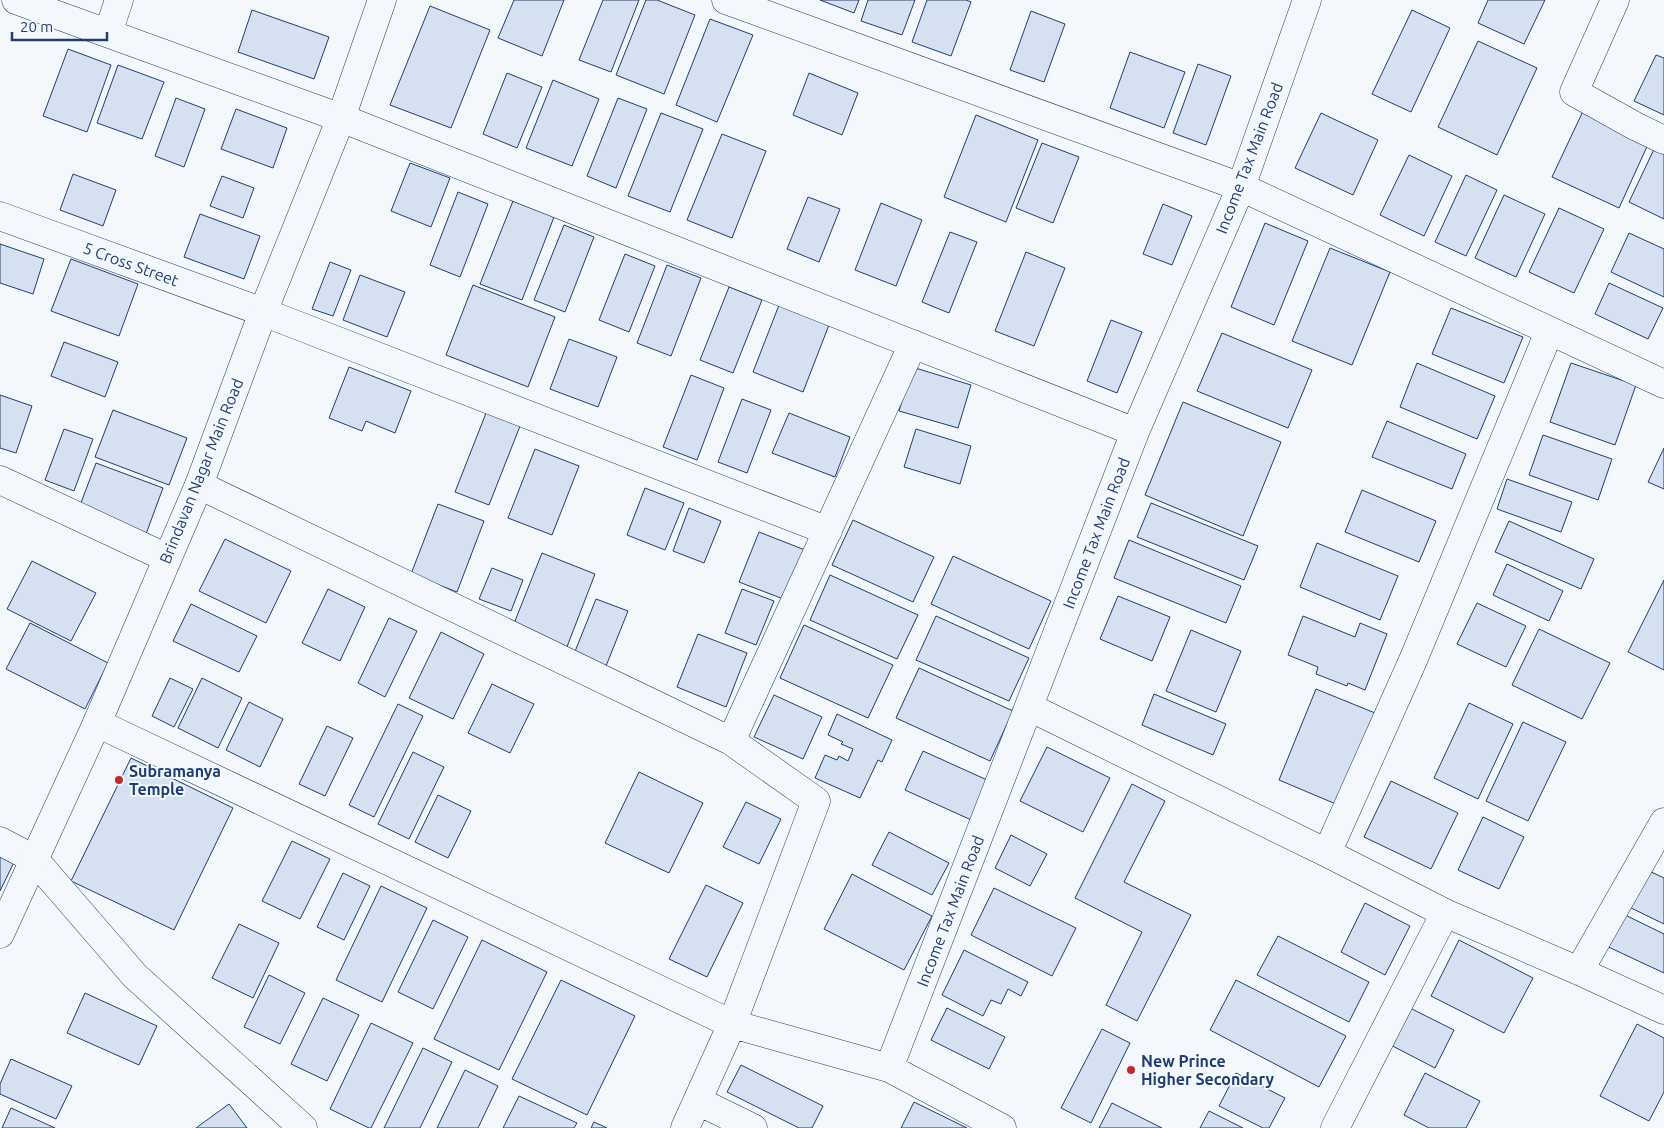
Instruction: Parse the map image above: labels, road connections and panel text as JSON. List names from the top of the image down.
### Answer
{
  "streets": {
    "street": ["Income Tax Main Road", "5 Cross Street", "Brindavan Nagar Main Road"]
  },
  "crossings": [
    ["5 Cross Street", "Brindavan Nagar Main Road"]
  ],
  "places": ["Subramanya Temple", "New Prince Higher Secondary"],
  "scale_bar": "20 m"
}
